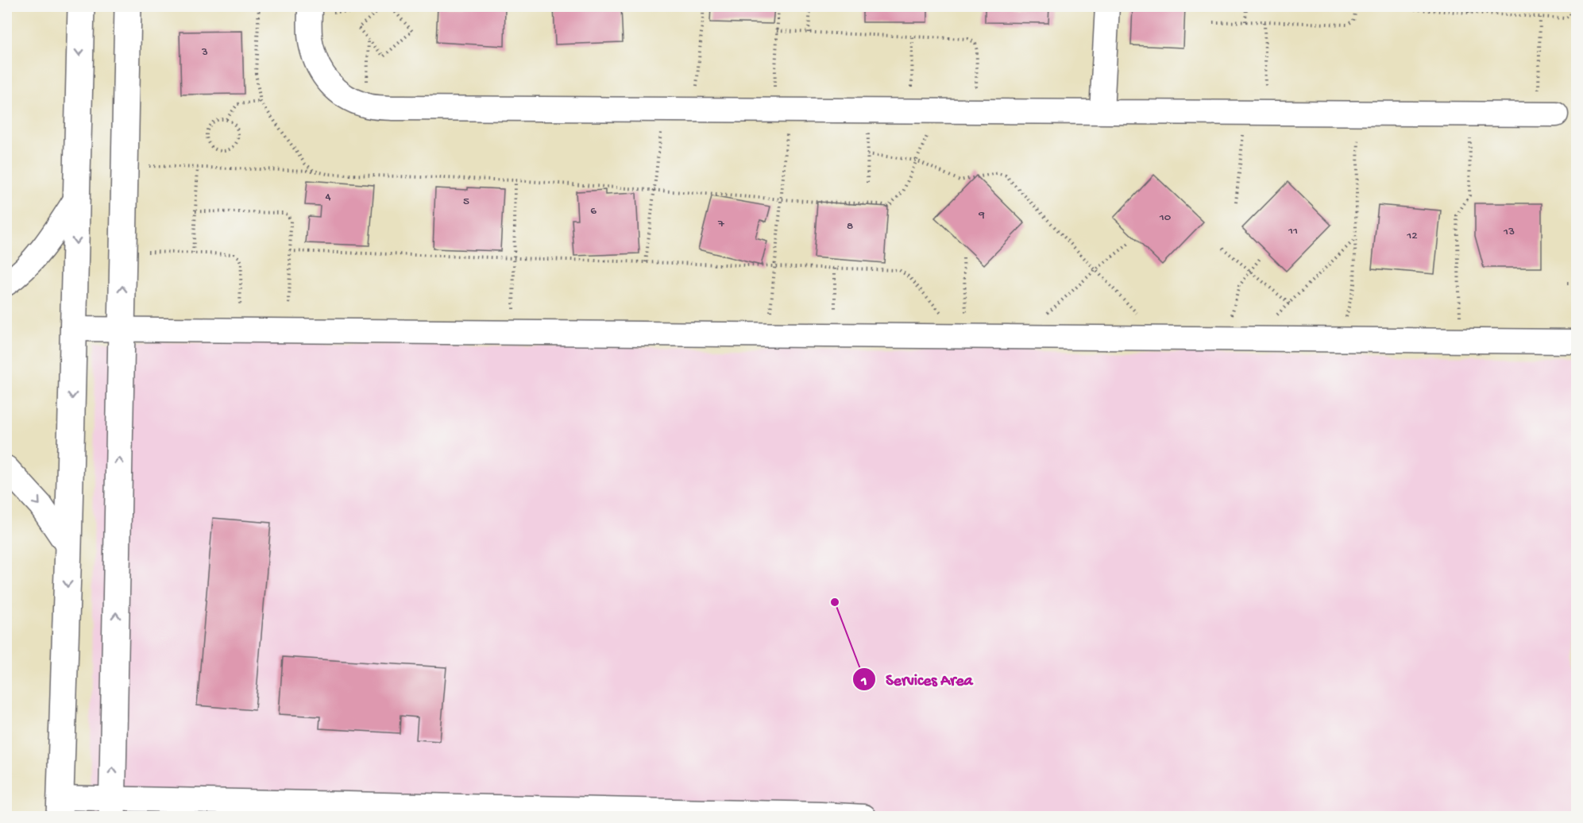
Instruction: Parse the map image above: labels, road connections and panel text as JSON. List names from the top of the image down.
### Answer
{
  "places": ["Services Area"],
  "house_numbers": [
    "3",
    "4",
    "5",
    "6",
    "9",
    "10",
    "7",
    "8",
    "11",
    "13",
    "12"
  ]
}
